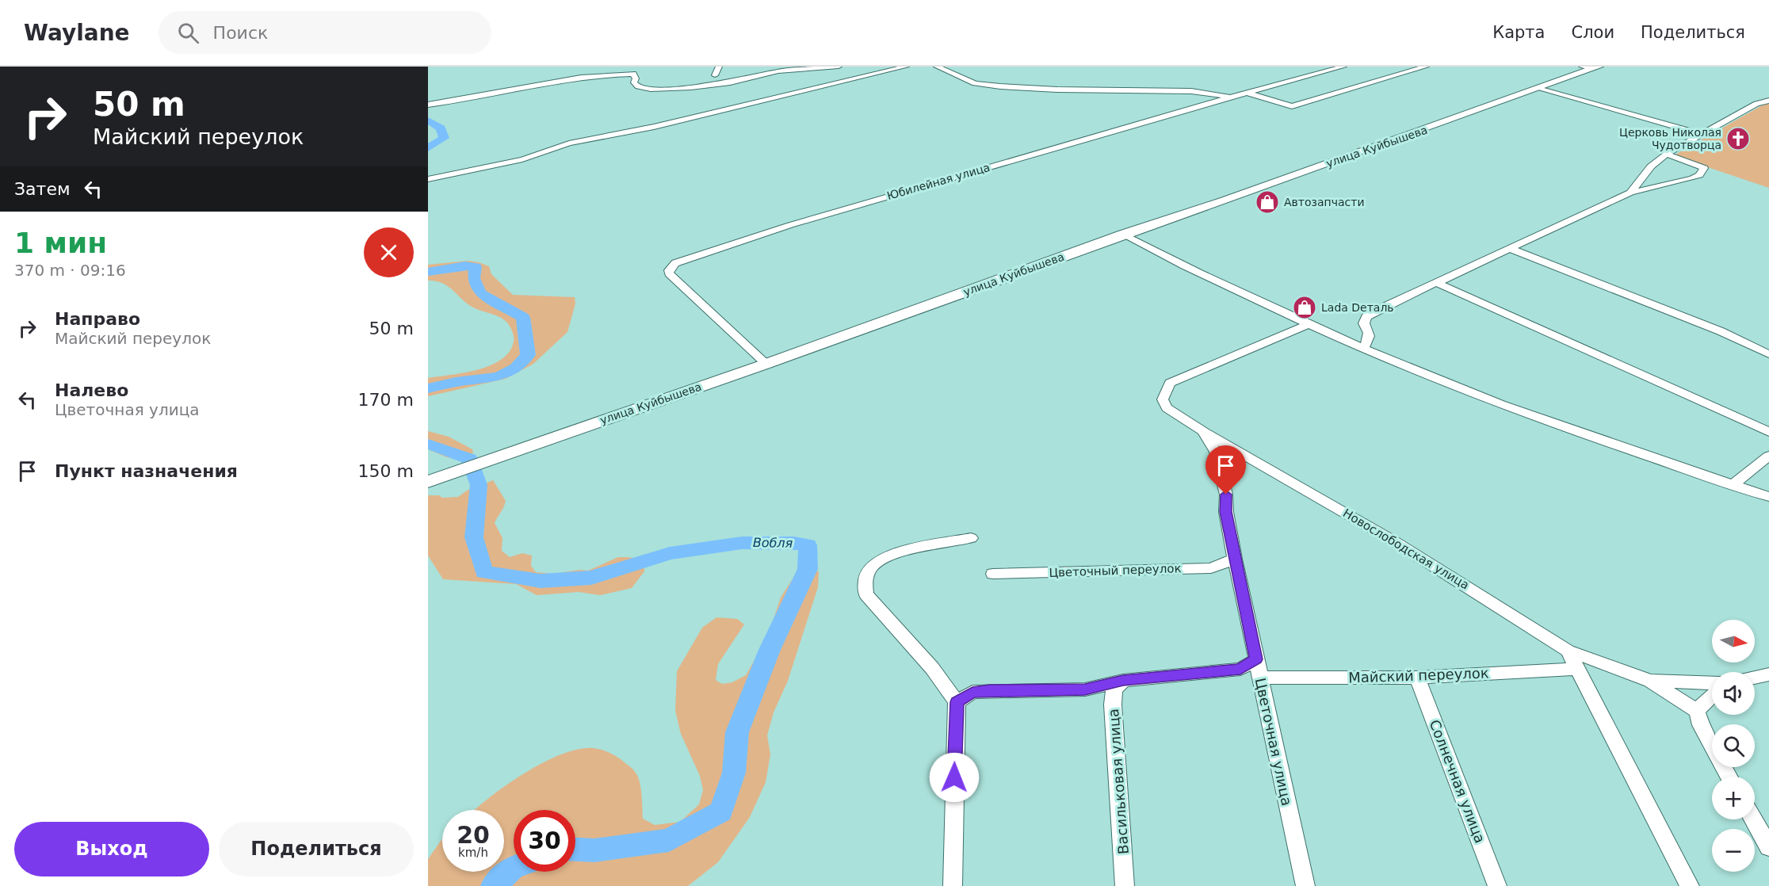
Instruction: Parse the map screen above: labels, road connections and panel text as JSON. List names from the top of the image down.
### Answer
{
  "streets": {
    "highway": ["улица Куйбышева"],
    "street": [
      "Юбилейная улица",
      "Новослободская улица",
      "Цветочный переулок",
      "Майский переулок",
      "Цветочная улица",
      "Васильковая улица",
      "Солнечная улица"
    ]
  },
  "crossings": [
    ["улица Куйбышева", "Юбилейная улица"],
    ["Новослободская улица", "Цветочная улица"],
    ["Цветочный переулок", "Цветочная улица"],
    ["Майский переулок", "Цветочная улица"],
    ["Майский переулок", "Солнечная улица"]
  ],
  "water": ["Вобля"],
  "places": {
    "church": ["Церковь Николая Чудотворца"],
    "shop": ["Автозапчасти", "Lada Dеталь"]
  },
  "north": "right",
  "page": {
    "header": "Waylane",
    "search": "Поиск",
    "nav": ["Карта", "Слои", "Поделиться"],
    "turn": ["50 m", "Майский переулок"],
    "then": "Затем",
    "heading": ["1 мин", "370 m · 09:16"],
    "list": [
      {
        "name": "Направо",
        "note": "Майский переулок",
        "value": "50 m"
      },
      {
        "name": "Налево",
        "note": "Цветочная улица",
        "value": "170 m"
      },
      {
        "name": "Пункт назначения",
        "value": "150 m"
      }
    ],
    "map_buttons": ["+", "−"],
    "speed": "20 km/h",
    "limit": "30",
    "buttons": ["Выход", "Поделиться"]
  }
}
